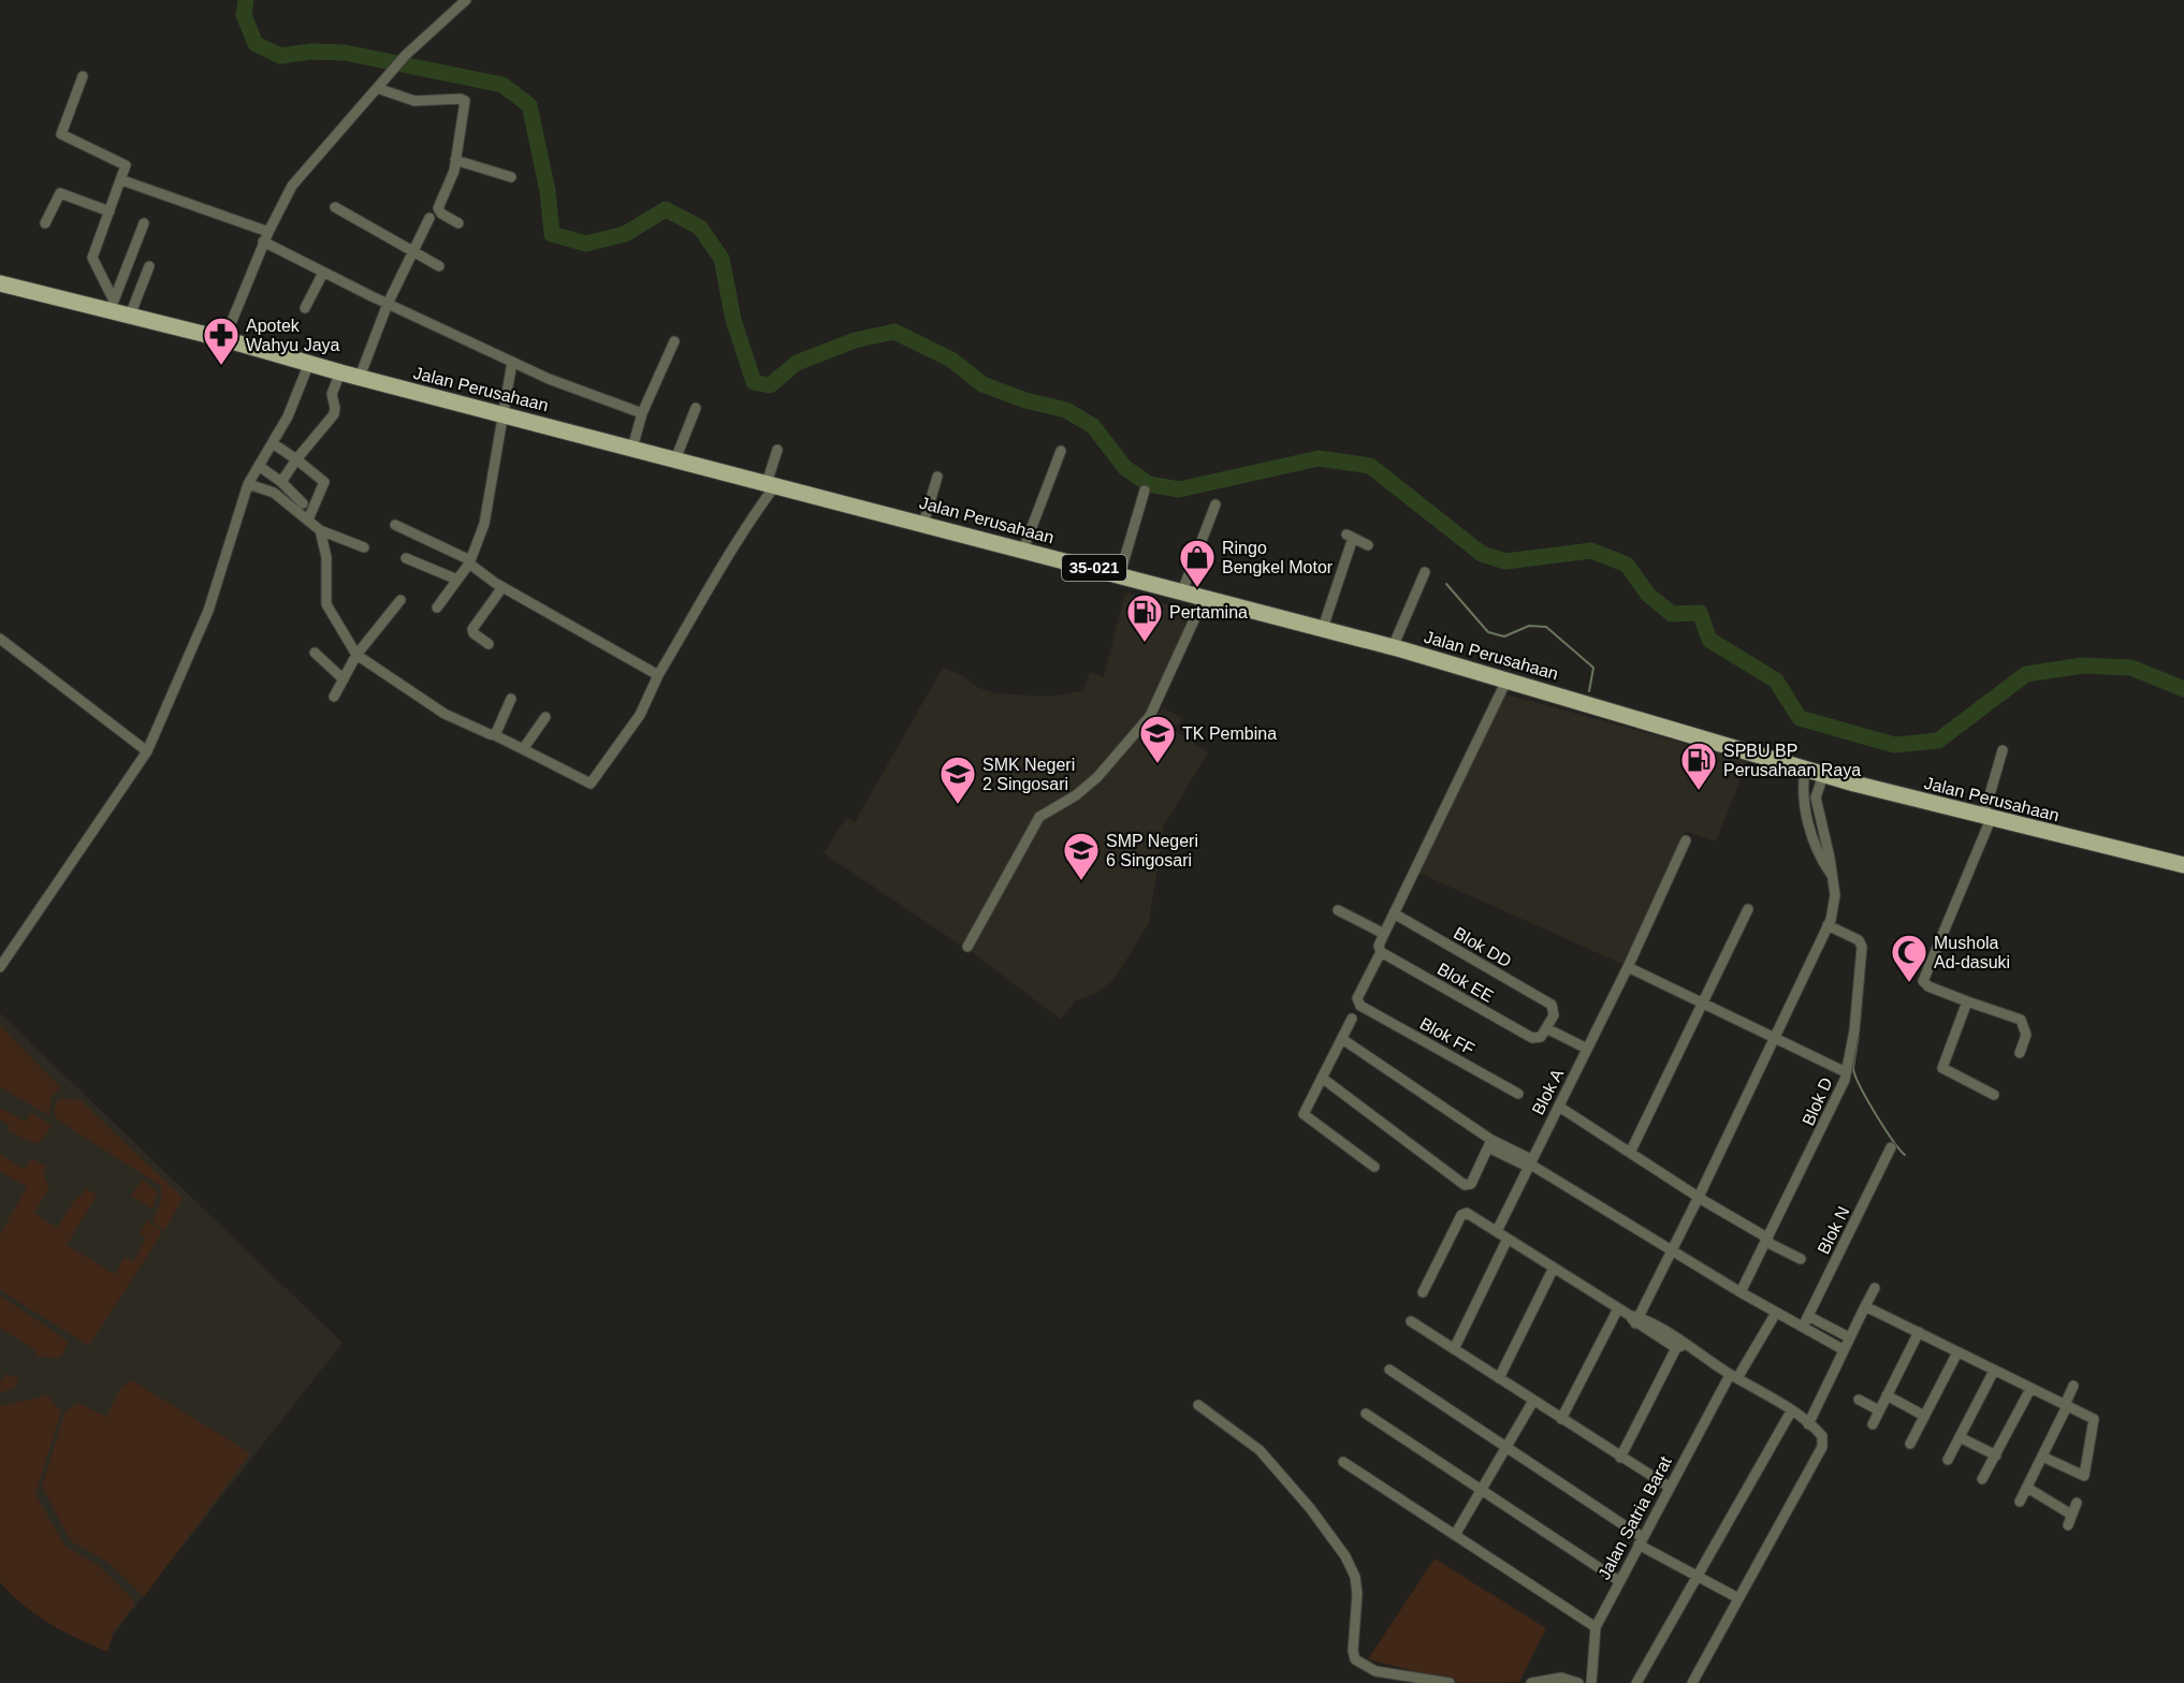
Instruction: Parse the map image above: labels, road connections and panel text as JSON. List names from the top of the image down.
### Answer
{
  "streets": {
    "main road": ["Jalan Perusahaan", "35-021"],
    "street": [
      "Blok DD",
      "Blok EE",
      "Blok FF",
      "Blok A",
      "Blok D",
      "Blok N",
      "Jalan Satria Barat"
    ]
  },
  "crossings": [
    ["Blok DD", "Blok EE"],
    ["Blok EE", "Blok FF"]
  ],
  "places": {
    "pharmacy": ["Apotek Wahyu Jaya"],
    "shop": ["Ringo Bengkel Motor"],
    "fuel station": ["Pertamina", "SPBU BP Perusahaan Raya"],
    "school or university": ["TK Pembina", "SMK Negeri 2 Singosari", "SMP Negeri 6 Singosari"],
    "mosque": ["Mushola Ad-dasuki"]
  }
}
